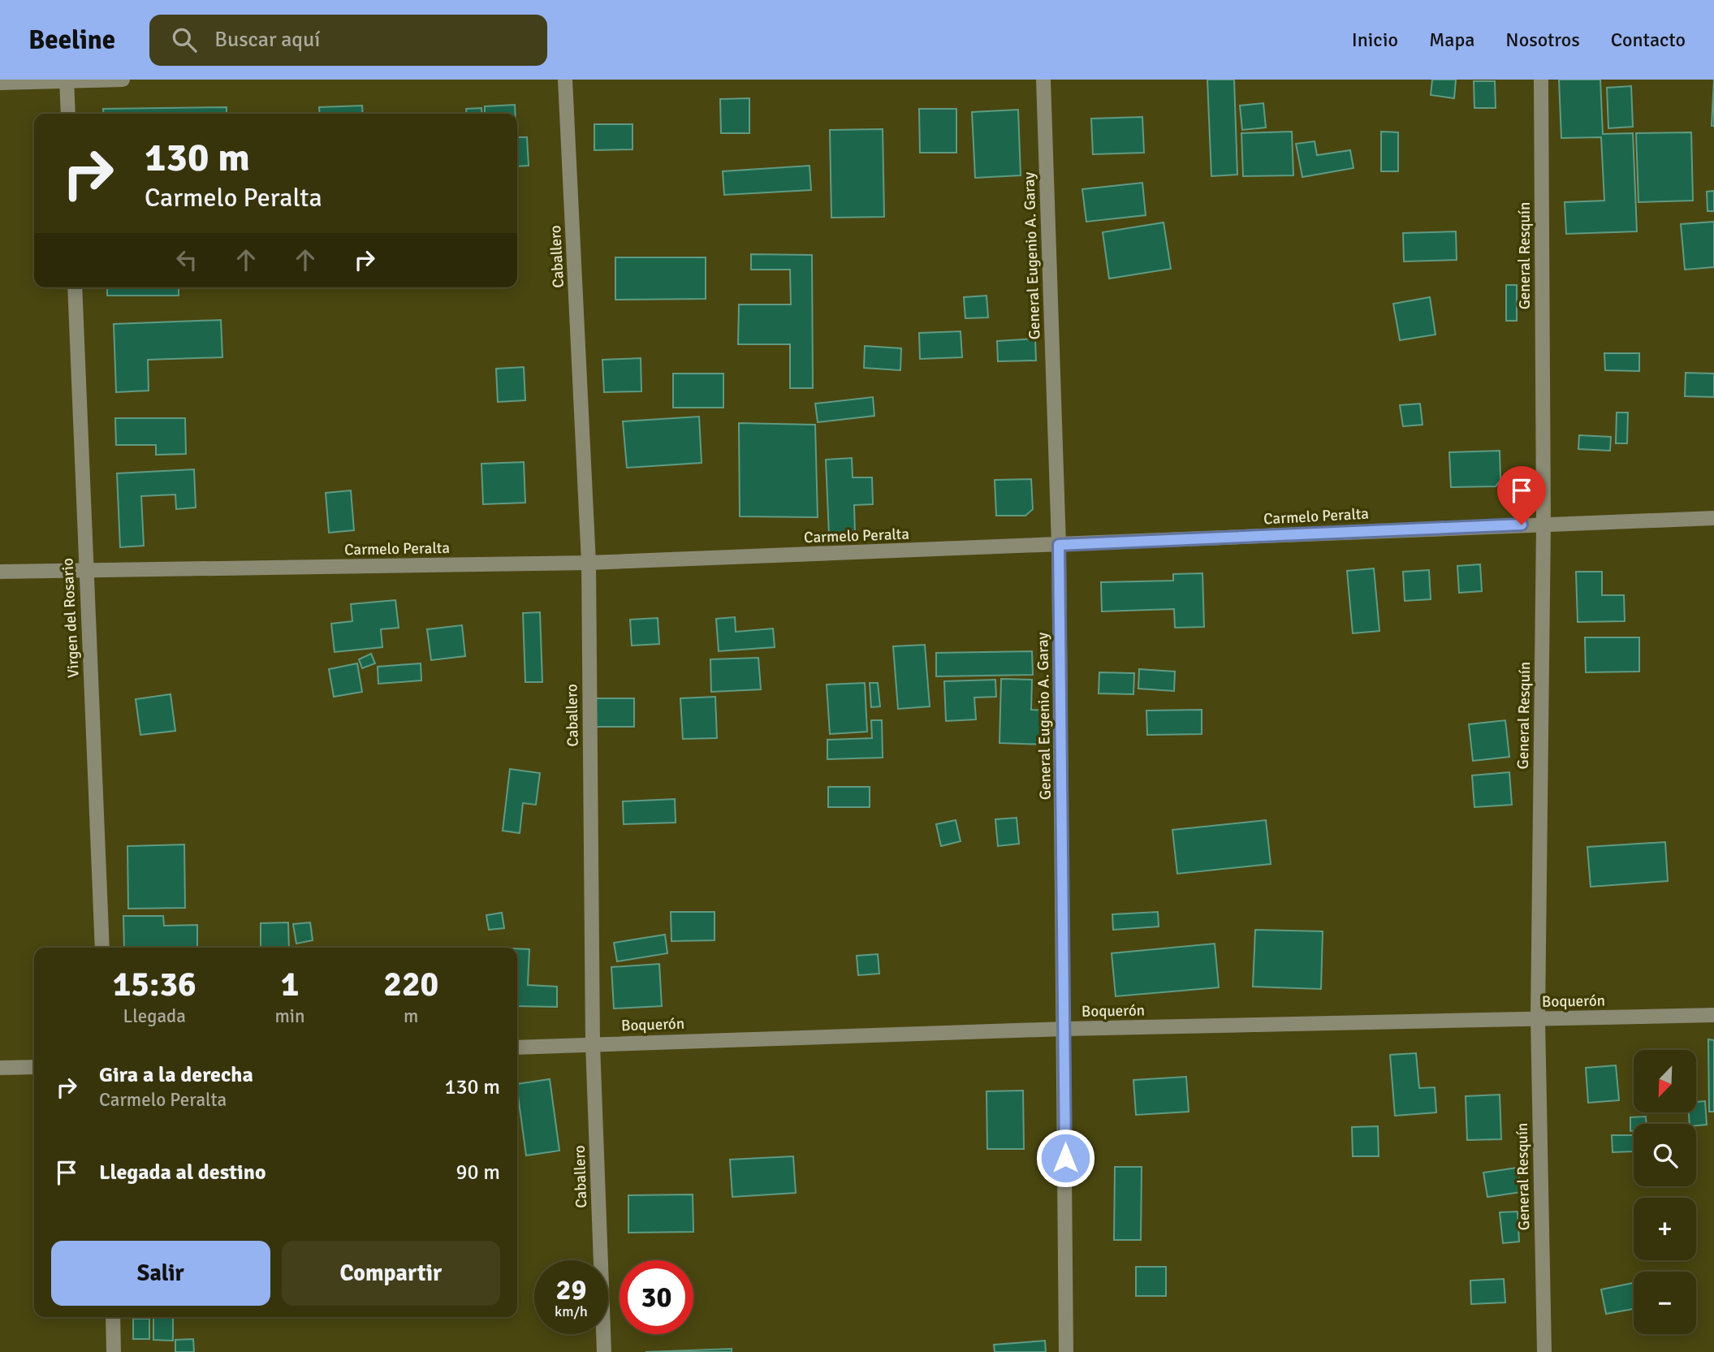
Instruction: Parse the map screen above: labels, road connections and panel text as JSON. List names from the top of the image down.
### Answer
{
  "streets": {
    "street": [
      "General Eugenio A. Garay",
      "General Resquín",
      "Caballero",
      "Carmelo Peralta",
      "Virgen del Rosario",
      "Boquerón"
    ]
  },
  "crossings": [
    ["General Eugenio A. Garay", "Carmelo Peralta"],
    ["General Eugenio A. Garay", "Boquerón"],
    ["General Resquín", "Carmelo Peralta"],
    ["General Resquín", "Boquerón"],
    ["Caballero", "Carmelo Peralta"],
    ["Caballero", "Boquerón"],
    ["Carmelo Peralta", "Virgen del Rosario"]
  ],
  "north": "bottom left",
  "page": {
    "header": "Beeline",
    "search": "Buscar aquí",
    "nav": [
      "Inicio",
      "Mapa",
      "Nosotros",
      "Contacto"
    ],
    "turn": ["130 m", "Carmelo Peralta"],
    "eta": [
      "15:36",
      "Llegada",
      "1",
      "min",
      "220",
      "m"
    ],
    "list": [
      {
        "name": "Gira a la derecha",
        "note": "Carmelo Peralta",
        "value": "130 m"
      },
      {
        "name": "Llegada al destino",
        "value": "90 m"
      }
    ],
    "map_buttons": ["+", "−"],
    "buttons": ["Salir", "Compartir"],
    "speed": "29 km/h",
    "limit": "30"
  }
}
